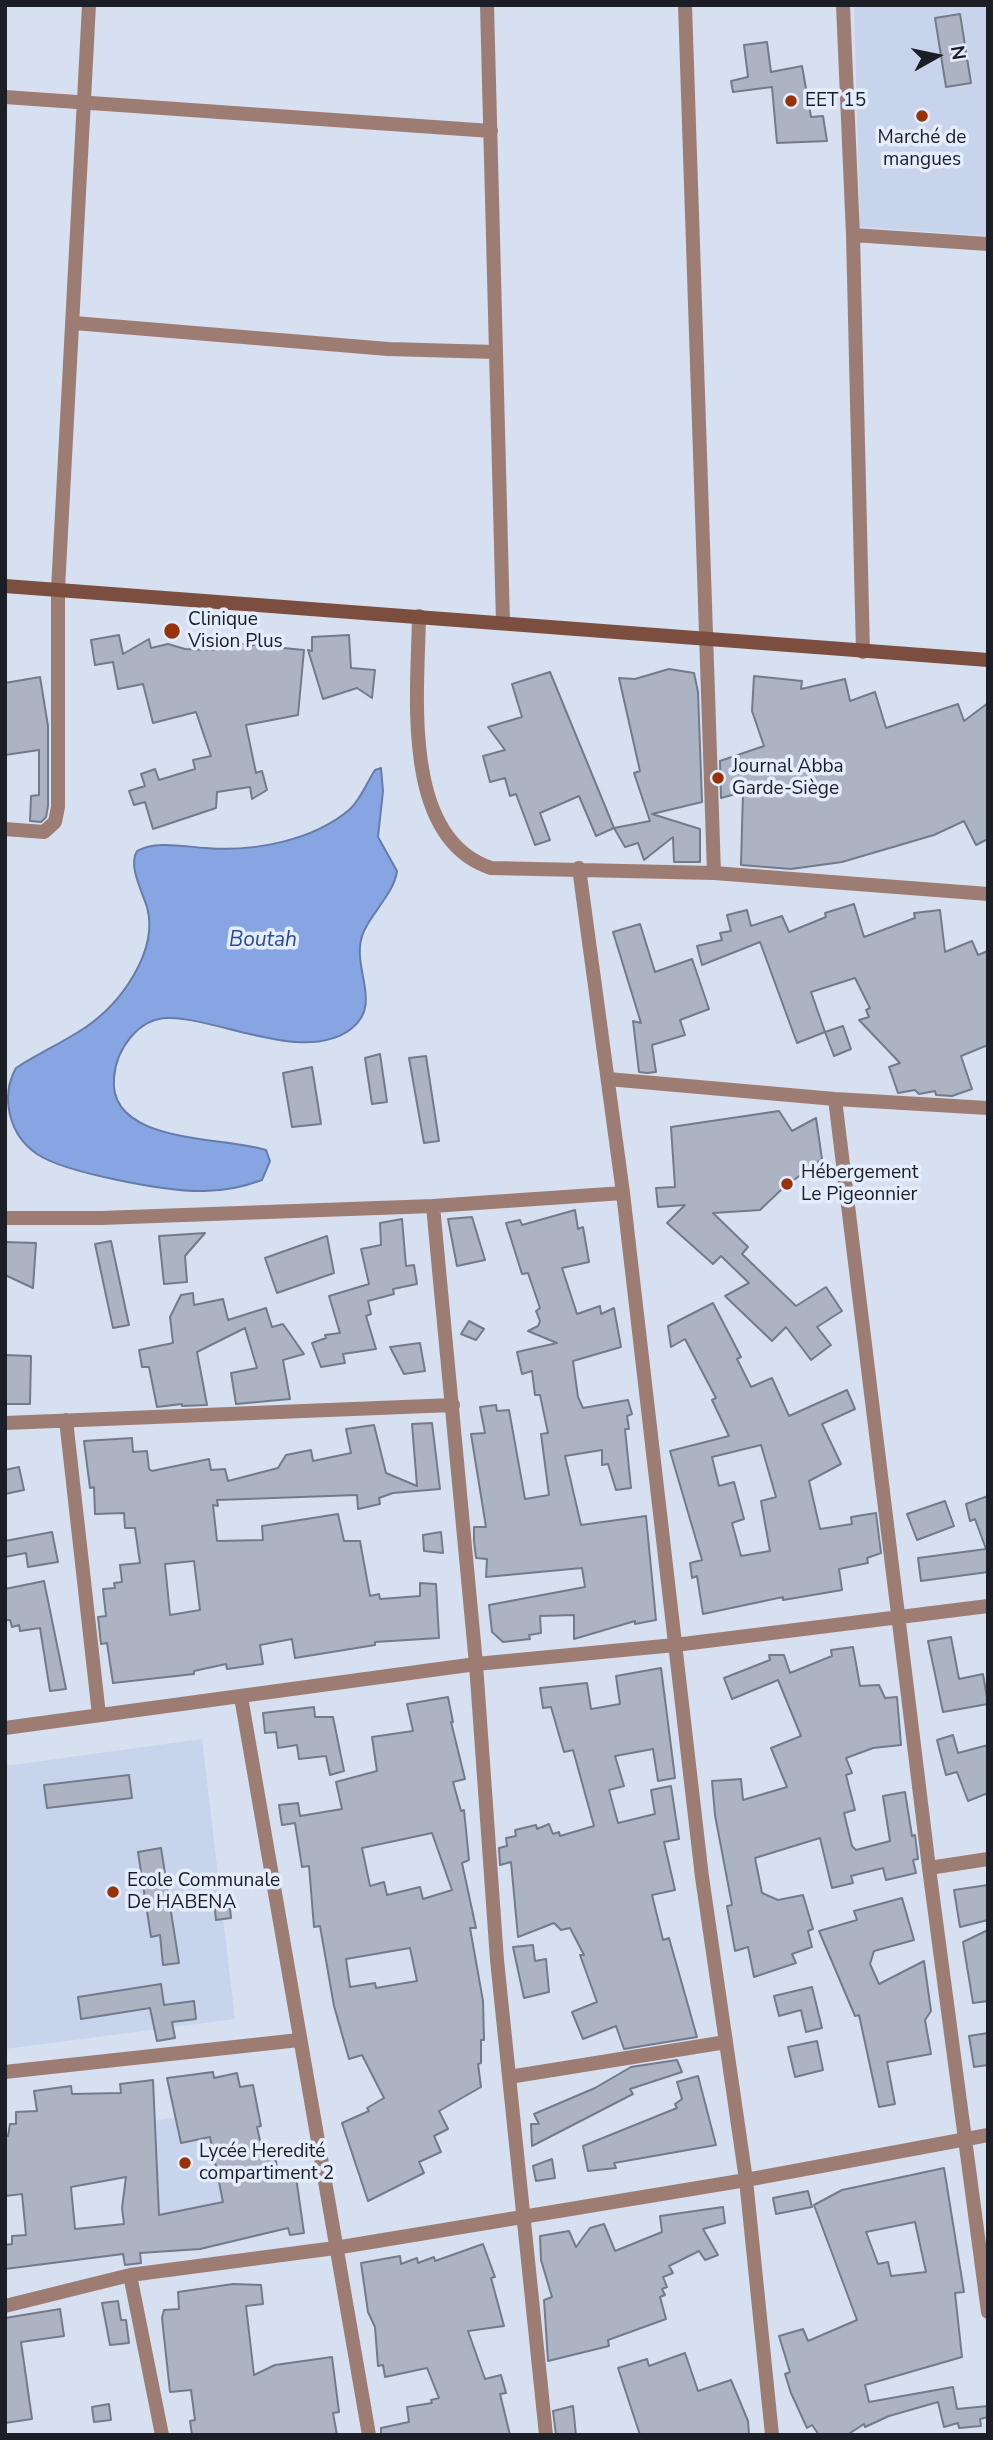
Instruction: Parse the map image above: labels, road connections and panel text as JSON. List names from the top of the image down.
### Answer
{
  "water": ["Boutah"],
  "places": [
    "EET 15",
    "Marché de mangues",
    "Clinique Vision Plus",
    "Journal Abba Garde-Siège",
    "Hébergement Le Pigeonnier",
    "Ecole Communale De HABENA",
    "Lycée Heredité compartiment 2"
  ],
  "north": "right"
}
